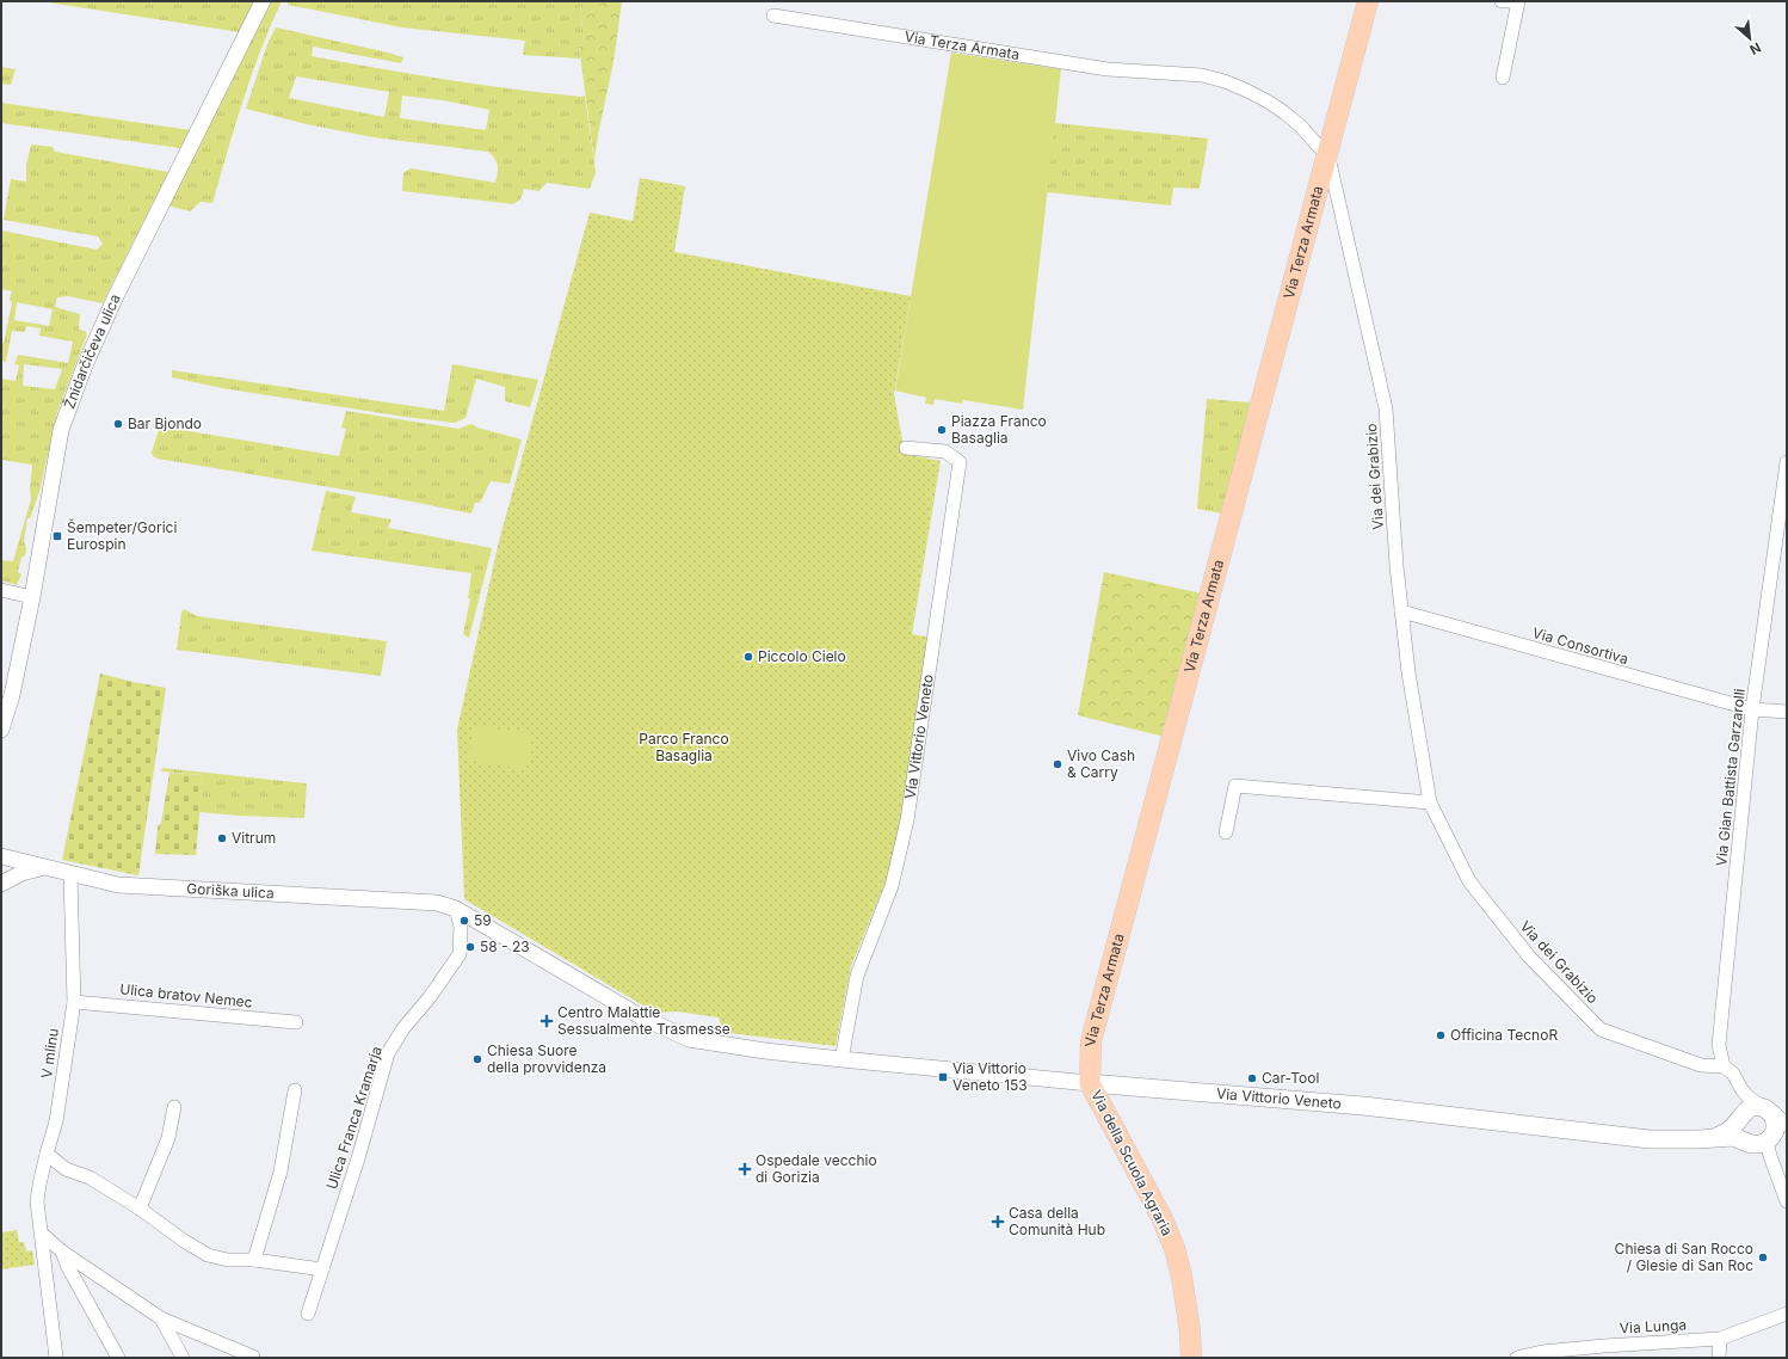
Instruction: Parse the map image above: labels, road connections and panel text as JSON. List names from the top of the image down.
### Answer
{
  "streets": {
    "main road": ["Via Terza Armata", "Via Vittorio Veneto", "Via della Scuola Agraria"],
    "street": [
      "Žnidarčičeva ulica",
      "Via dei Grabizio",
      "Via Consortiva",
      "Via Gian Battista Garzarolli",
      "Goriška ulica",
      "Ulica bratov Nemec",
      "V mlinu",
      "Ulica Franca Kramarja",
      "Via Lunga"
    ]
  },
  "crossings": [
    ["Via Terza Armata", "Via dei Grabizio"],
    ["Via Terza Armata", "Via Vittorio Veneto"],
    ["Via Terza Armata", "Via della Scuola Agraria"],
    ["Via dei Grabizio", "Via Consortiva"],
    ["Via dei Grabizio", "Via Gian Battista Garzarolli"],
    ["Via Consortiva", "Via Gian Battista Garzarolli"],
    ["Via Vittorio Veneto", "Via Gian Battista Garzarolli"],
    ["Via Vittorio Veneto", "Goriška ulica"],
    ["Via Vittorio Veneto", "Ulica Franca Kramarja"],
    ["Via Vittorio Veneto", "Via della Scuola Agraria"],
    ["Goriška ulica", "V mlinu"],
    ["Goriška ulica", "Ulica Franca Kramarja"],
    ["Ulica bratov Nemec", "V mlinu"]
  ],
  "parks": ["Parco Franco Basaglia"],
  "places": {
    "other": [
      "Bar Bjondo",
      "Piazza Franco Basaglia",
      "Piccolo Cielo",
      "Vivo Cash & Carry",
      "Vitrum",
      "59",
      "58 - 23",
      "Officina TecnoR",
      "Chiesa Suore della provvidenza",
      "Car-Tool",
      "Chiesa di San Rocco / Glesie di San Roc"
    ],
    "transit": ["Šempeter/Gorici Eurospin", "Via Vittorio Veneto 153"],
    "health": ["Centro Malattie Sessualmente Trasmesse", "Ospedale vecchio di Gorizia", "Casa della Comunità Hub"]
  },
  "north": "bottom right"
}
